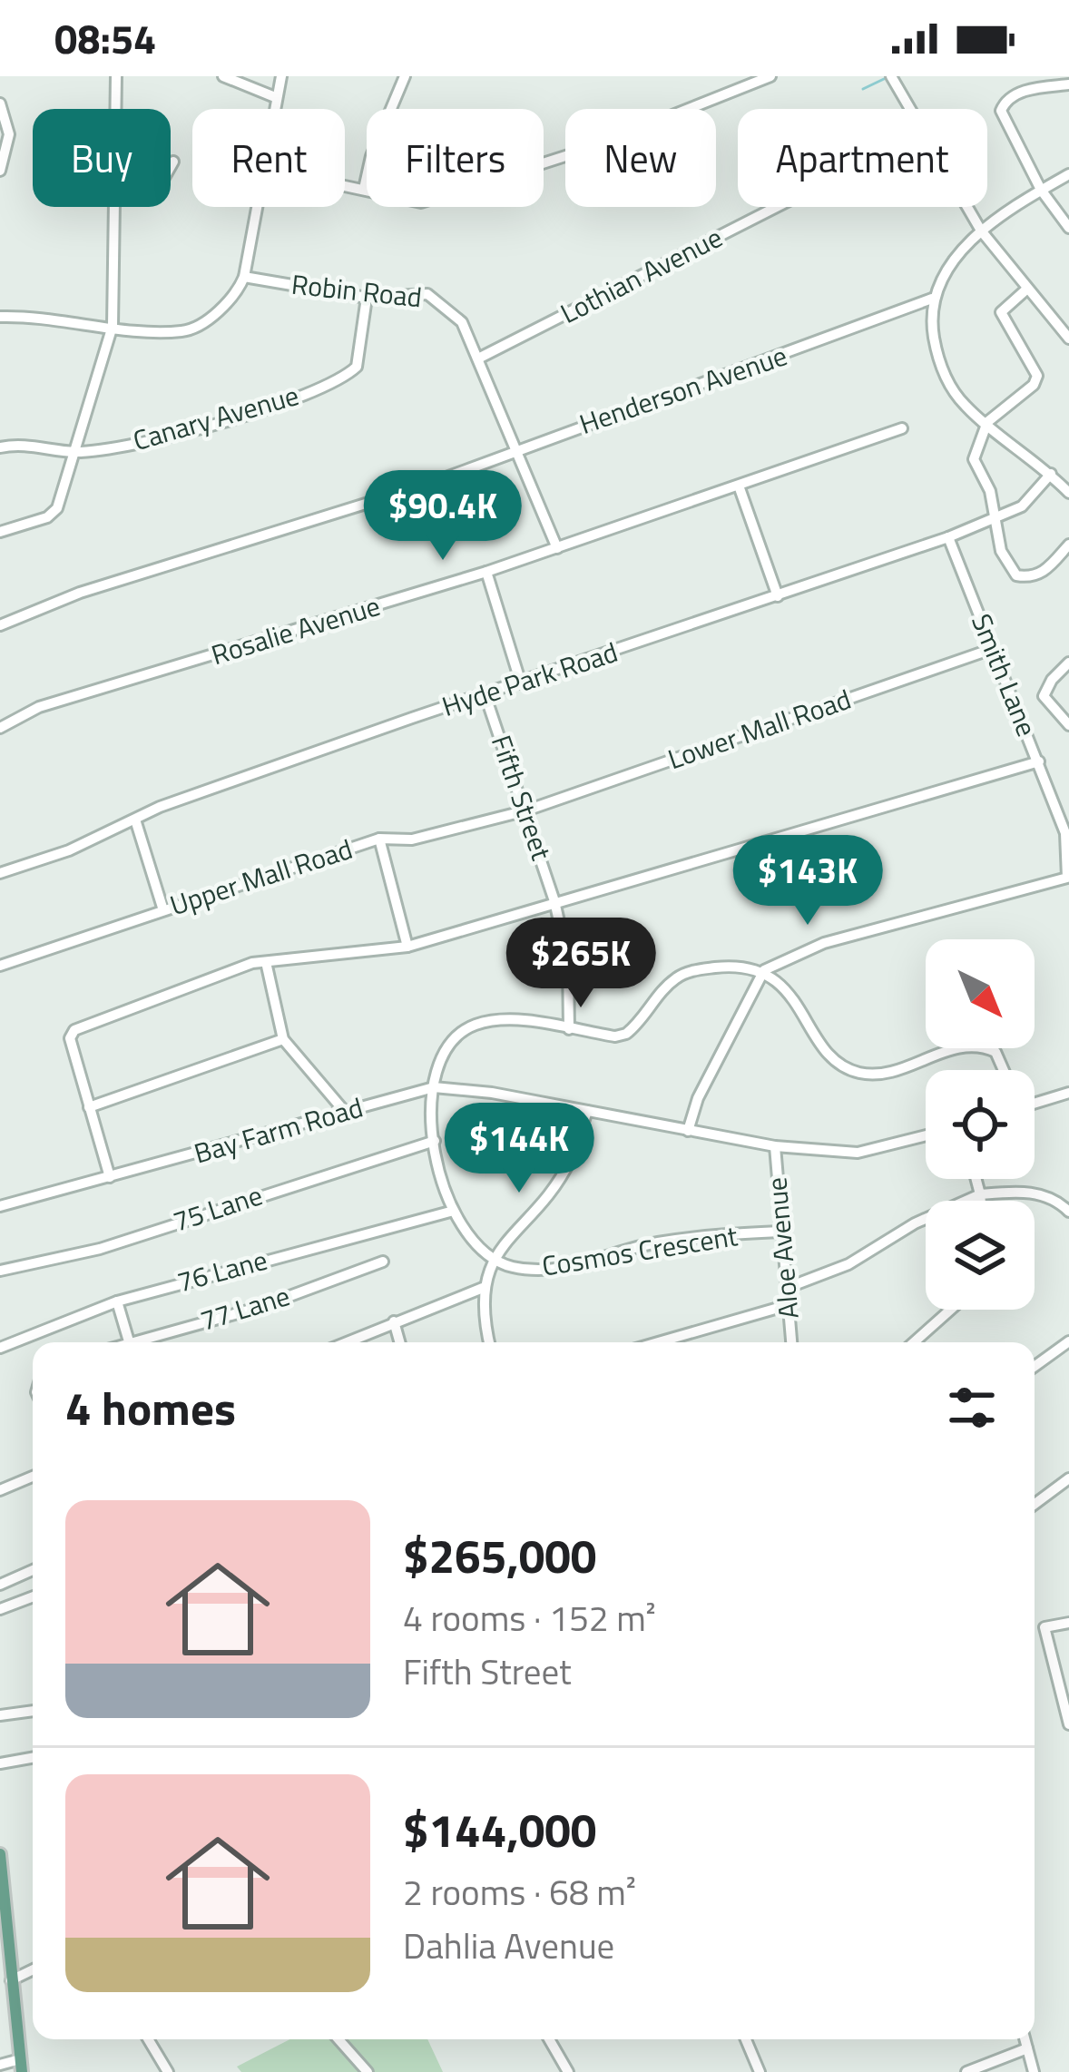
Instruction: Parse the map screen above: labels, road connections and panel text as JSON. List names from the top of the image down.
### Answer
{
  "streets": {
    "street": [
      "Lothian Avenue",
      "Robin Road",
      "Henderson Avenue",
      "Canary Avenue",
      "Rosalie Avenue",
      "Smith Lane",
      "Hyde Park Road",
      "Lower Mall Road",
      "Fifth Street",
      "Upper Mall Road",
      "Bay Farm Road",
      "75 Lane",
      "Aloe Avenue",
      "Cosmos Crescent",
      "76 Lane",
      "77 Lane"
    ]
  },
  "crossings": [
    ["Lothian Avenue", "Robin Road"],
    ["Robin Road", "Canary Avenue"],
    ["Smith Lane", "Hyde Park Road"],
    ["Smith Lane", "Lower Mall Road"],
    ["Hyde Park Road", "Fifth Street"],
    ["Lower Mall Road", "Fifth Street"],
    ["Lower Mall Road", "Upper Mall Road"],
    ["Fifth Street", "Upper Mall Road"],
    ["Bay Farm Road", "Aloe Avenue"],
    ["Aloe Avenue", "Cosmos Crescent"]
  ],
  "north": "bottom right",
  "page": {
    "status": "08:54",
    "chip": [
      "Buy",
      "Rent",
      "Filters",
      "New",
      "Apartment"
    ],
    "price": [
      "$90.4K",
      "$143K",
      "$265K",
      "$144K"
    ],
    "heading": "4 homes",
    "list": [
      {
        "name": "$265,000",
        "note": "4 rooms · 152 m² · Fifth Street"
      },
      {
        "name": "$144,000",
        "note": "2 rooms · 68 m² · Dahlia Avenue"
      }
    ]
  }
}
